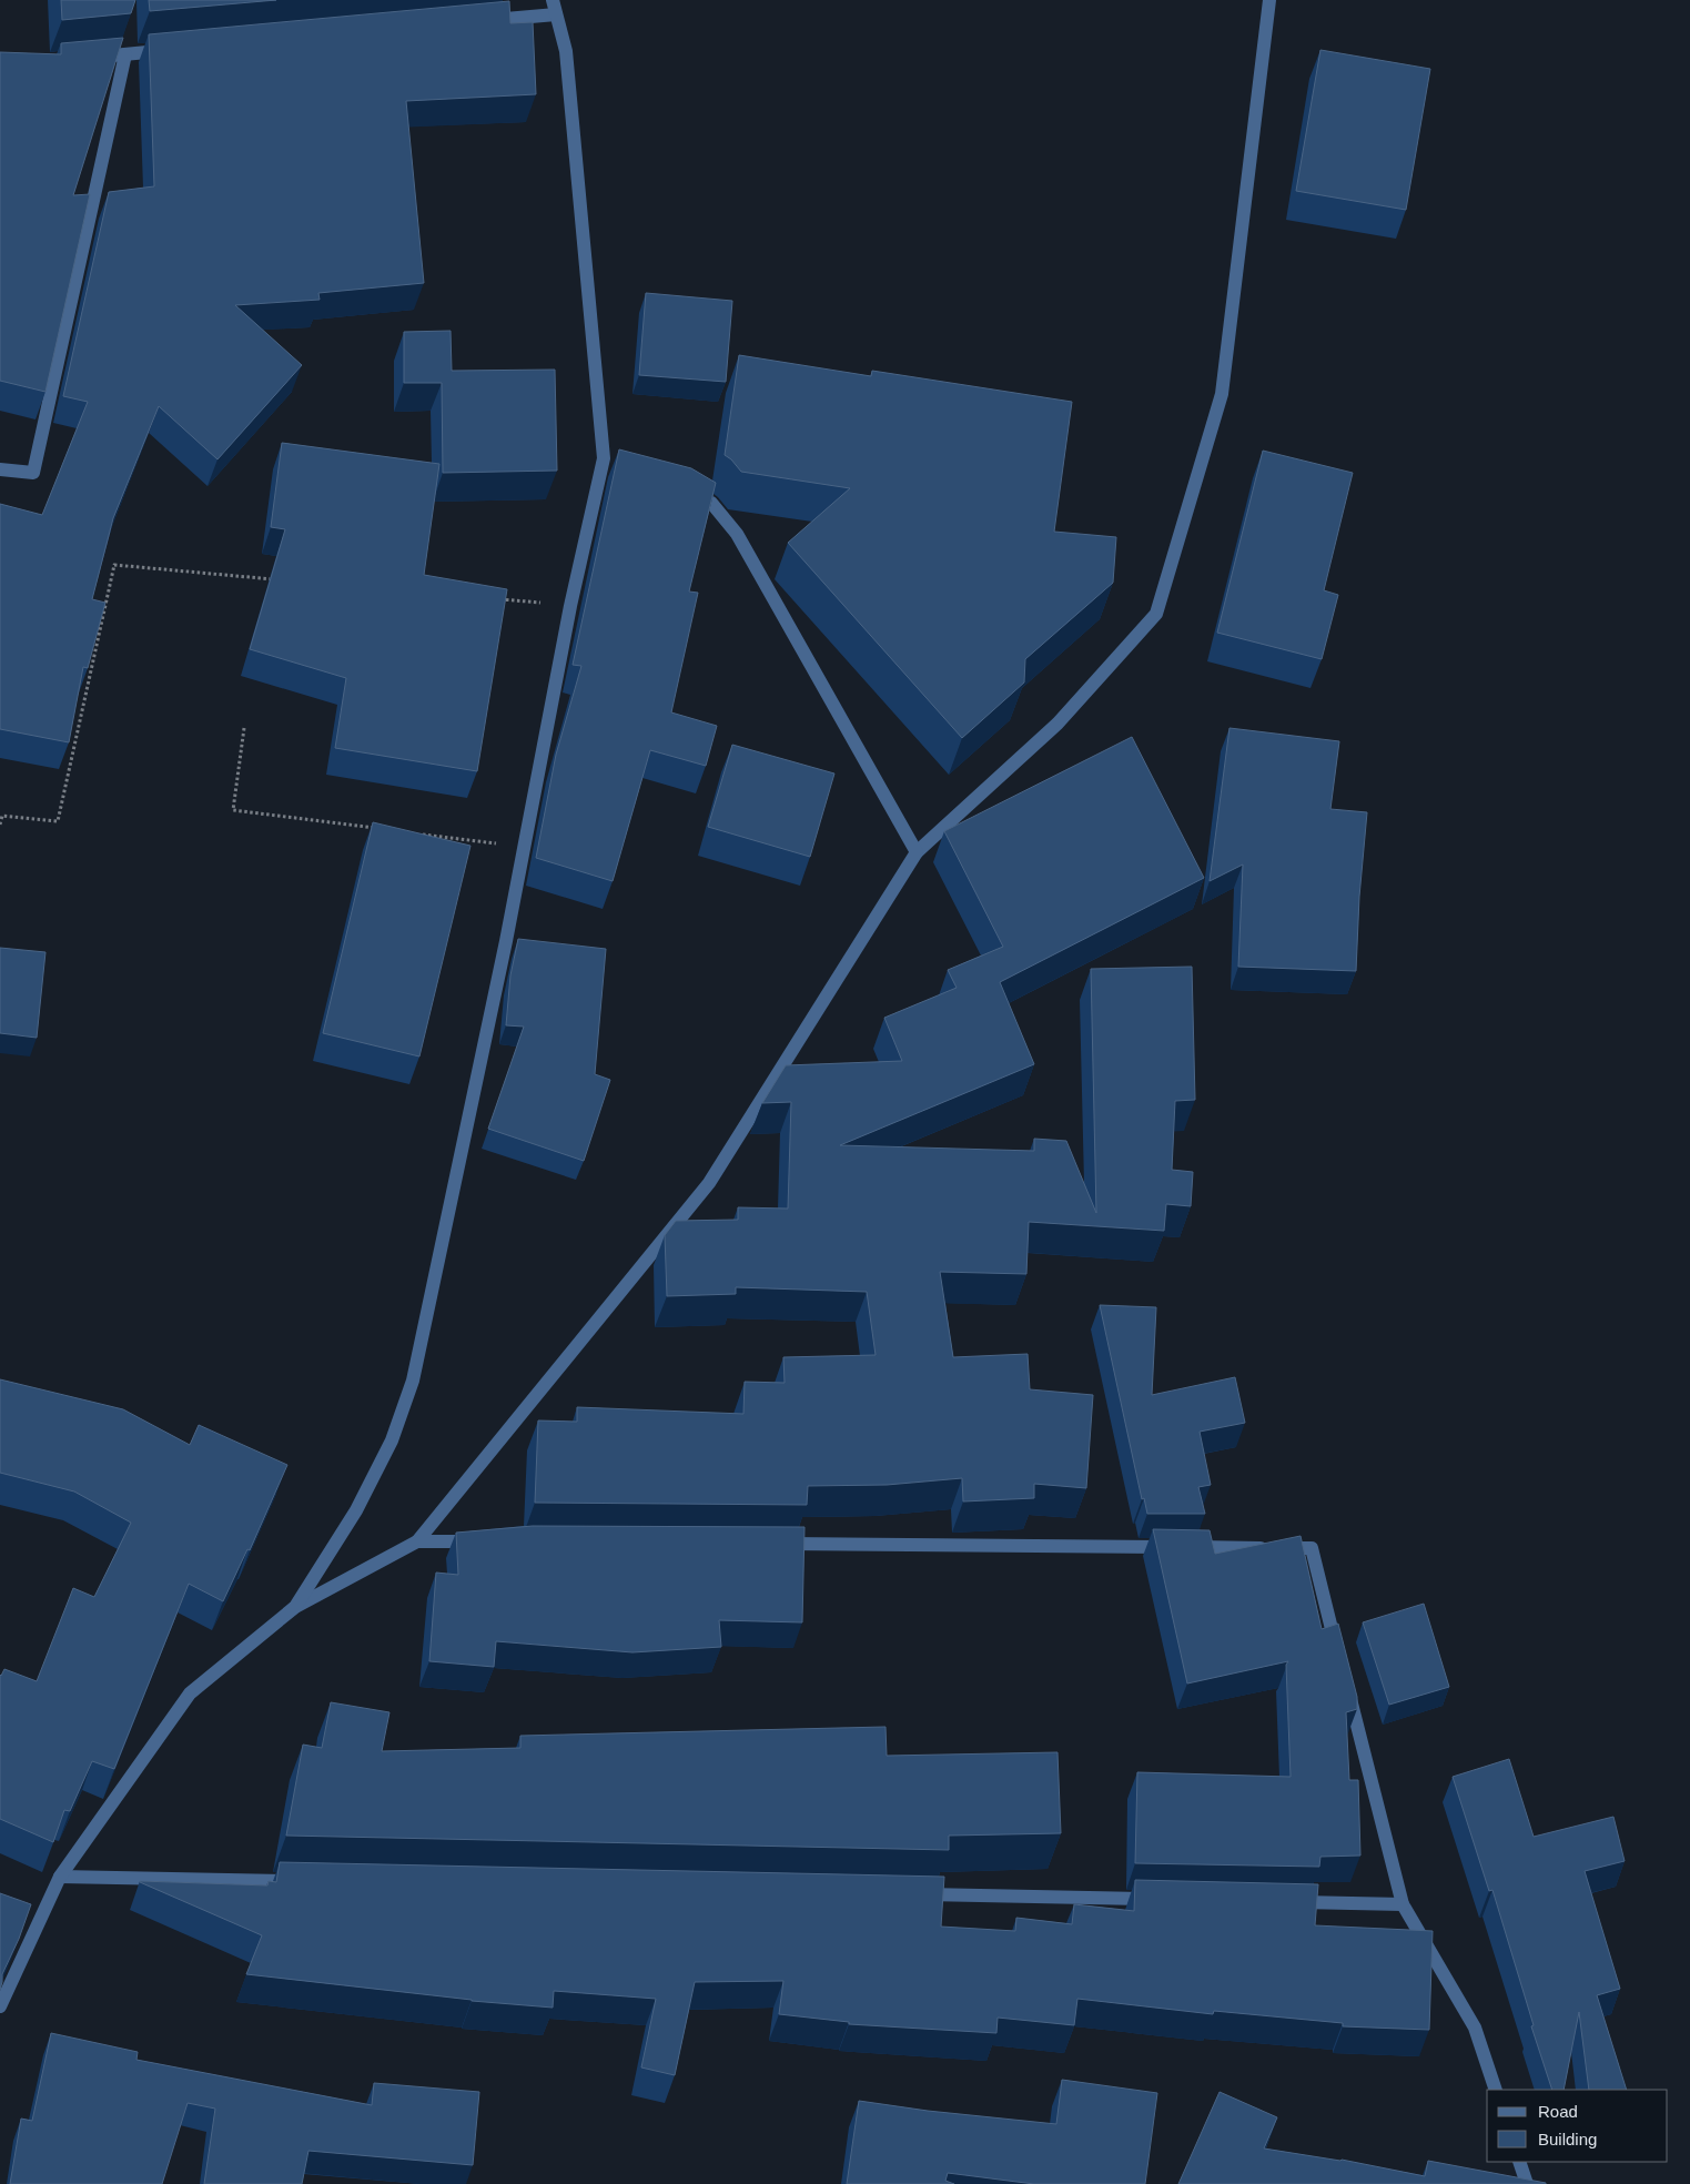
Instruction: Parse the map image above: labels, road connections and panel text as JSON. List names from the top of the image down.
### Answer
{
  "legend": ["Road", "Building"]
}
